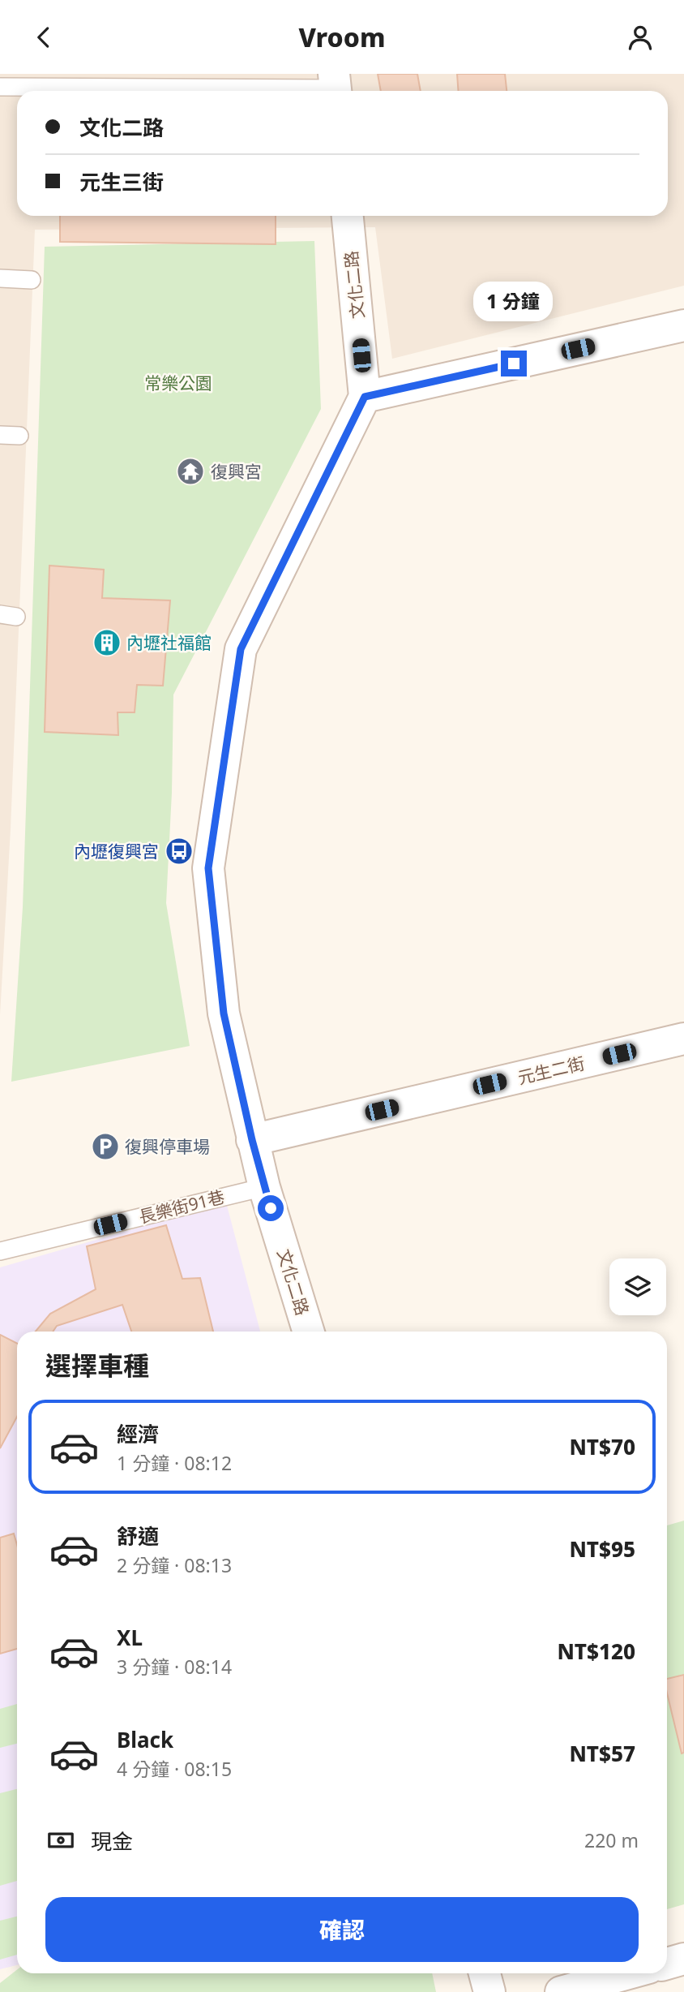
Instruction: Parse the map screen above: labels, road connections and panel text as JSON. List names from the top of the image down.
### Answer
{
  "streets": {
    "street": ["文化二路", "元生二街"],
    "lane": ["長樂街91巷"]
  },
  "crossings": [
    ["文化二路", "元生二街"],
    ["文化二路", "長樂街91巷"]
  ],
  "parks": ["常樂公園"],
  "places": {
    "temple": ["復興宮"],
    "building": ["內壢社福館"],
    "bus stop": ["內壢復興宮"],
    "parking": ["復興停車場"]
  },
  "page": {
    "header": "Vroom",
    "banner": ["文化二路", "元生三街"],
    "bubble": "1 分鐘",
    "heading": "選擇車種",
    "list": [
      {
        "name": "經濟",
        "note": "1 分鐘 · 08:12",
        "value": "NT$70"
      },
      {
        "name": "舒適",
        "note": "2 分鐘 · 08:13",
        "value": "NT$95"
      },
      {
        "name": "XL",
        "note": "3 分鐘 · 08:14",
        "value": "NT$120"
      },
      {
        "name": "Black",
        "note": "4 分鐘 · 08:15",
        "value": "NT$57"
      }
    ],
    "pay": ["現金", "220 m"],
    "buttons": "確認"
  }
}
